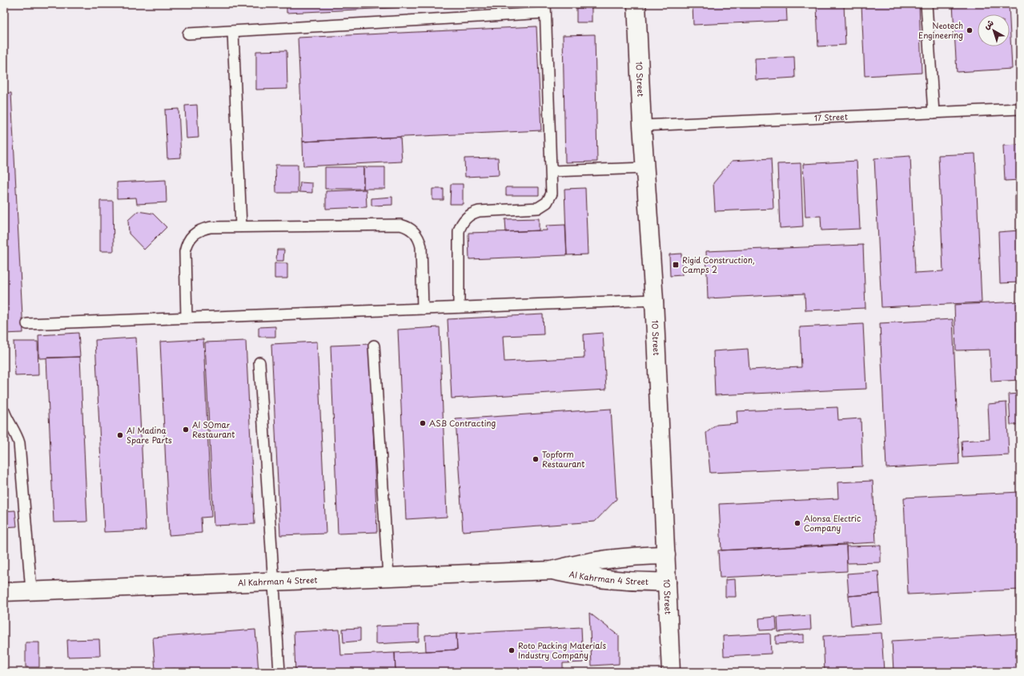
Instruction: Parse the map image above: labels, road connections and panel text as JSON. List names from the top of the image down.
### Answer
{
  "streets": {
    "street": ["10 Street", "Al Kahrman 4 Street"],
    "lane": ["17 Street"]
  },
  "crossings": [
    ["10 Street", "17 Street"],
    ["10 Street", "Al Kahrman 4 Street"]
  ],
  "places": {
    "other": [
      "Neotech Engineering",
      "ASB Contracting",
      "Al SOmar Restaurant",
      "Al Madina Spare Parts",
      "Topform Restaurant",
      "Alonsa Electric Company",
      "Roto Packing Materials Industry Company"
    ],
    "transit": ["Rigid Construction, Camps 2"]
  },
  "north": "top left"
}
